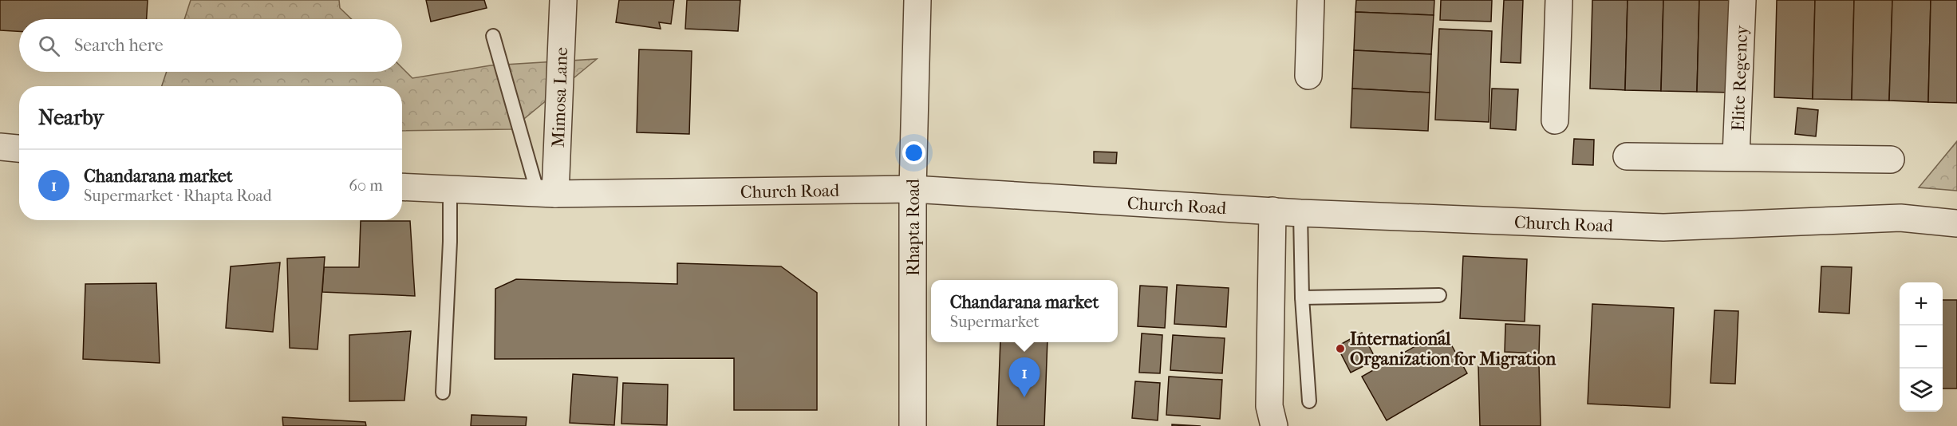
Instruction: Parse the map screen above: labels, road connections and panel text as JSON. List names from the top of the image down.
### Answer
{
  "streets": {
    "street": [
      "Elite Regency",
      "Mimosa Lane",
      "Church Road",
      "Rhapta Road"
    ]
  },
  "crossings": [
    ["Mimosa Lane", "Church Road"],
    ["Church Road", "Rhapta Road"]
  ],
  "places": ["International Organization for Migration"],
  "page": {
    "search": "Search here",
    "heading": "Nearby",
    "list": [
      {
        "mark": "1",
        "name": "Chandarana market",
        "note": "Supermarket · Rhapta Road",
        "value": "60 m"
      }
    ],
    "popup": ["Chandarana market", "Supermarket"],
    "map_buttons": ["+", "−"],
    "pins": "1"
  }
}
